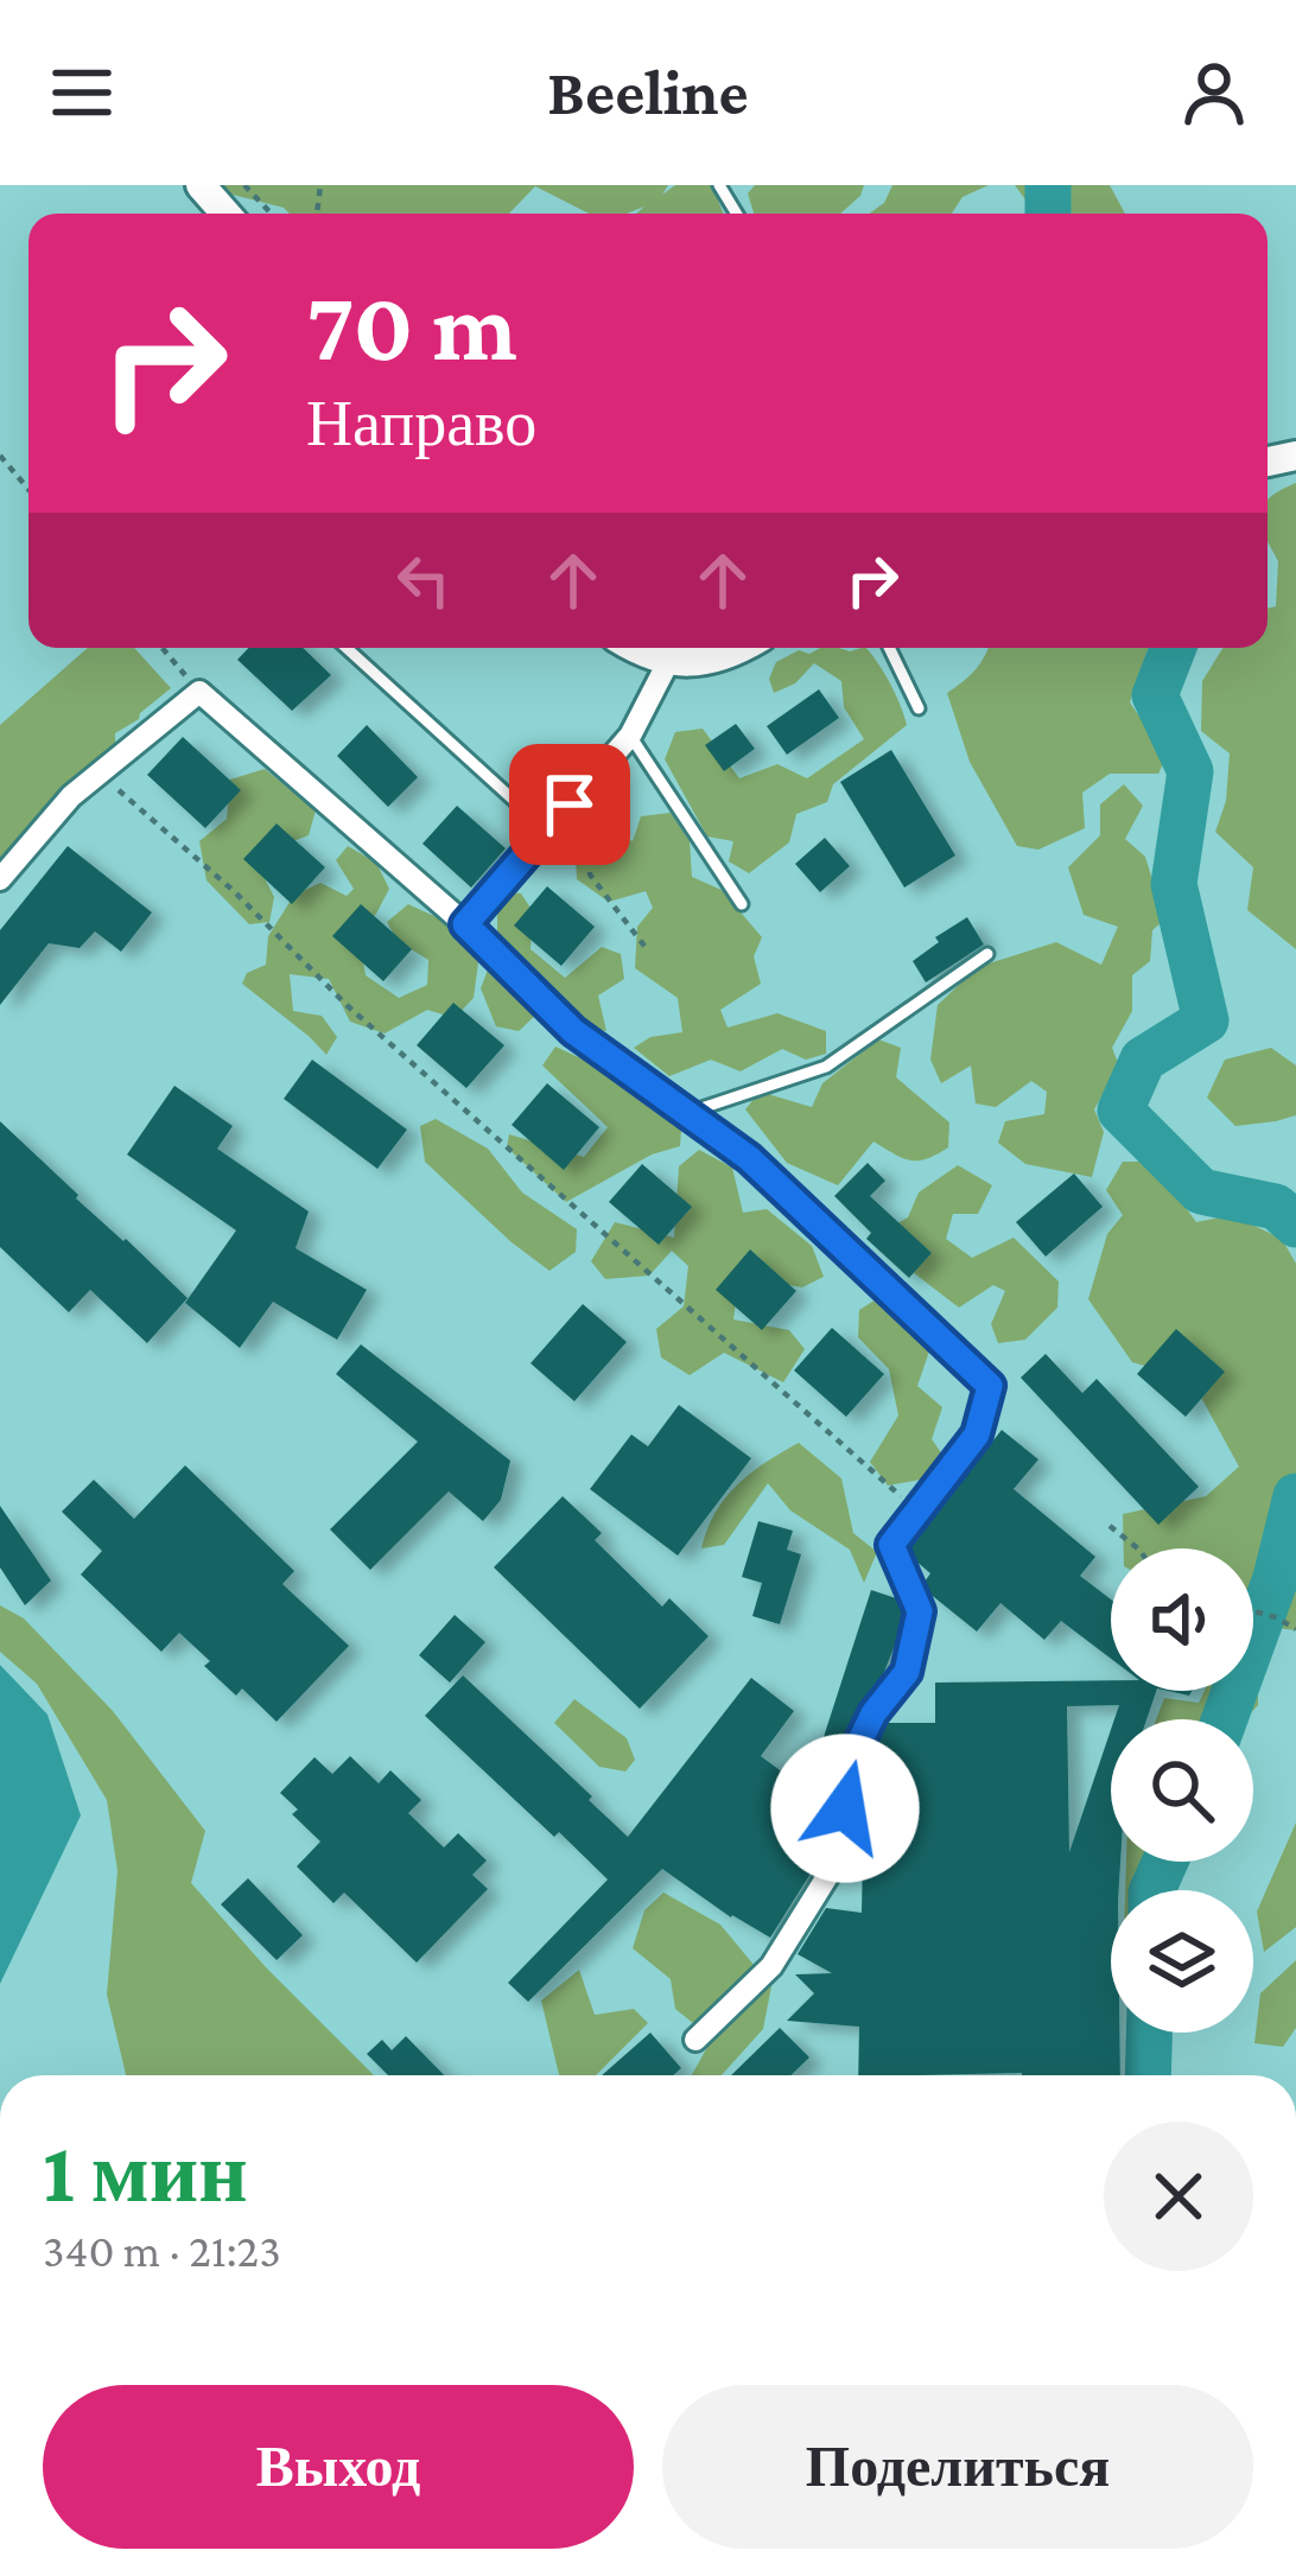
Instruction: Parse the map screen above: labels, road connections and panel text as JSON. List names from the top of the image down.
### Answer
{
  "page": {
    "header": "Beeline",
    "turn": ["70 m", "Направо"],
    "heading": ["1 мин", "340 m · 21:23"],
    "buttons": ["Выход", "Поделиться"]
  }
}
